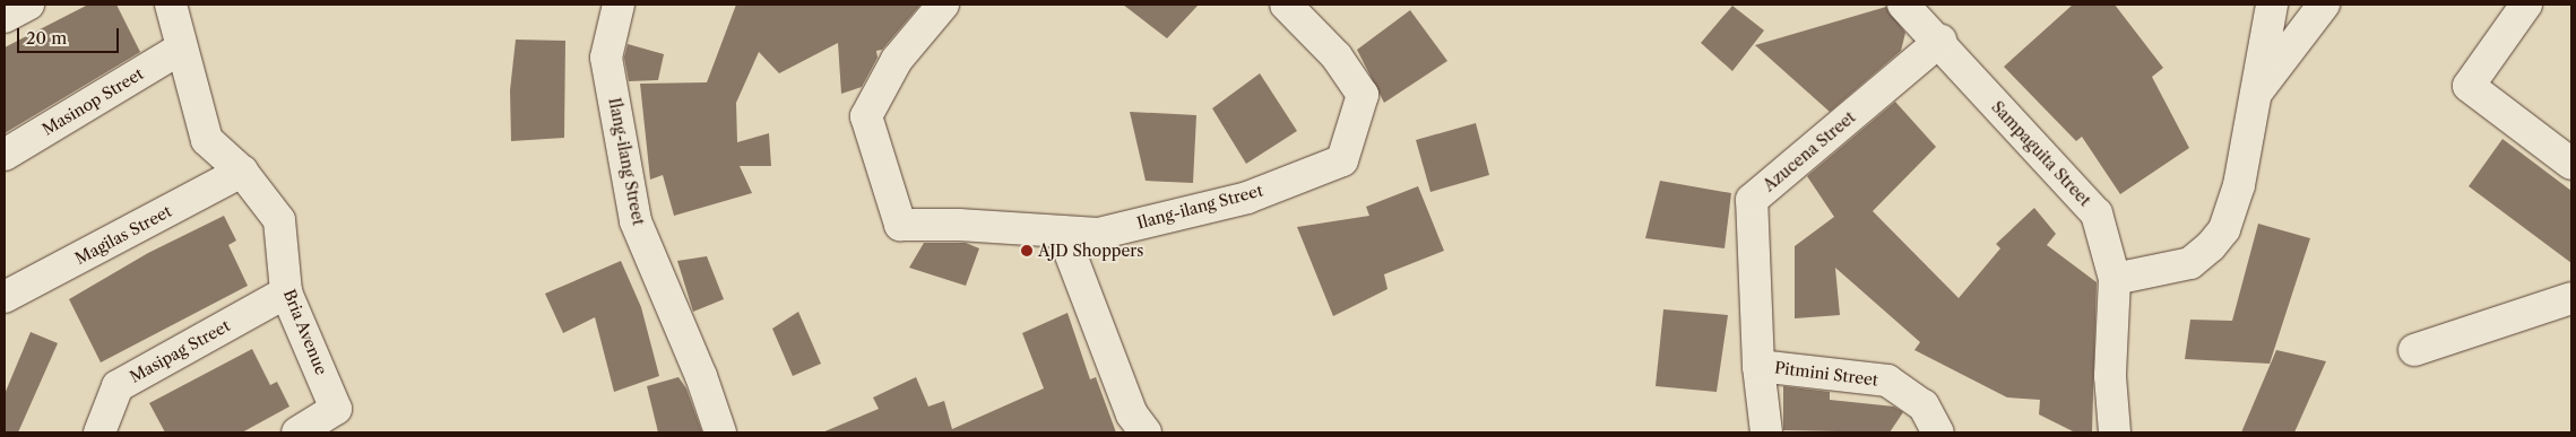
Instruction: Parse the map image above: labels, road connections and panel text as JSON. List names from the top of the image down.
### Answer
{
  "streets": {
    "street": [
      "Masinop Street",
      "Azucena Street",
      "Sampaguita Street",
      "Ilang-ilang Street",
      "Magilas Street",
      "Bria Avenue",
      "Masipag Street",
      "Pitmini Street"
    ]
  },
  "crossings": [
    ["Masinop Street", "Bria Avenue"],
    ["Azucena Street", "Sampaguita Street"],
    ["Azucena Street", "Pitmini Street"],
    ["Magilas Street", "Bria Avenue"],
    ["Bria Avenue", "Masipag Street"]
  ],
  "places": ["AJD Shoppers"],
  "scale_bar": "20 m"
}
